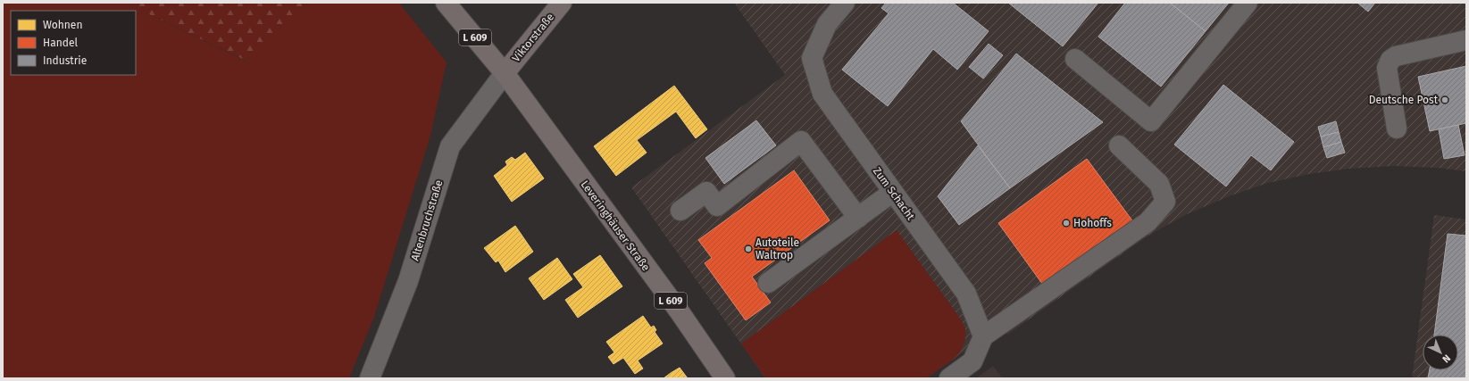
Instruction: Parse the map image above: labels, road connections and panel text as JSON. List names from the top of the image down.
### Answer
{
  "streets": {
    "main road": ["L 609", "Viktorstraße", "Leveringhäuser Straße"],
    "street": ["Zum Schacht", "Altenbruchstraße"]
  },
  "crossings": [
    ["L 609", "Viktorstraße"],
    ["L 609", "Altenbruchstraße"],
    ["L 609", "Leveringhäuser Straße"],
    ["Viktorstraße", "Altenbruchstraße"],
    ["Viktorstraße", "Leveringhäuser Straße"],
    ["Altenbruchstraße", "Leveringhäuser Straße"]
  ],
  "places": ["Deutsche Post", "Hohoffs", "Autoteile Waltrop"],
  "legend": ["Wohnen", "Handel", "Industrie"],
  "north": "bottom right"
}
